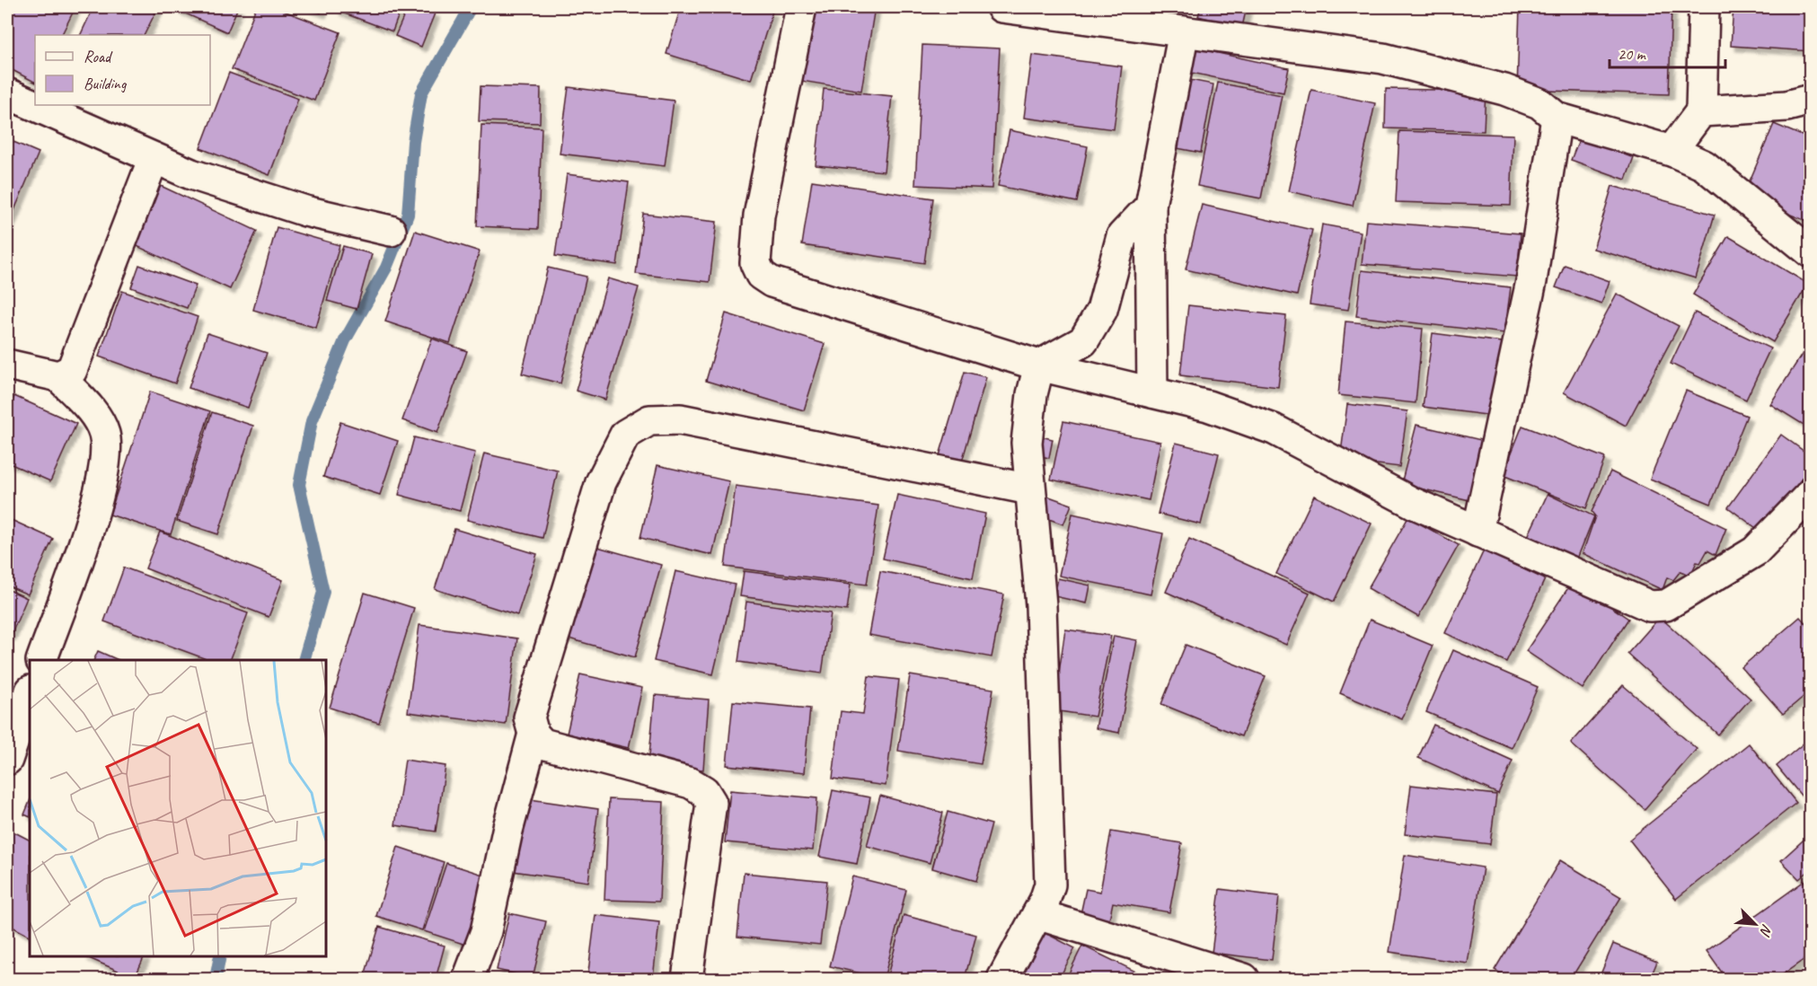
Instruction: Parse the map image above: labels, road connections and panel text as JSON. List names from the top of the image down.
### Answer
{
  "legend": ["Road", "Building"],
  "scale_bar": "20 m",
  "north": "bottom right"
}
